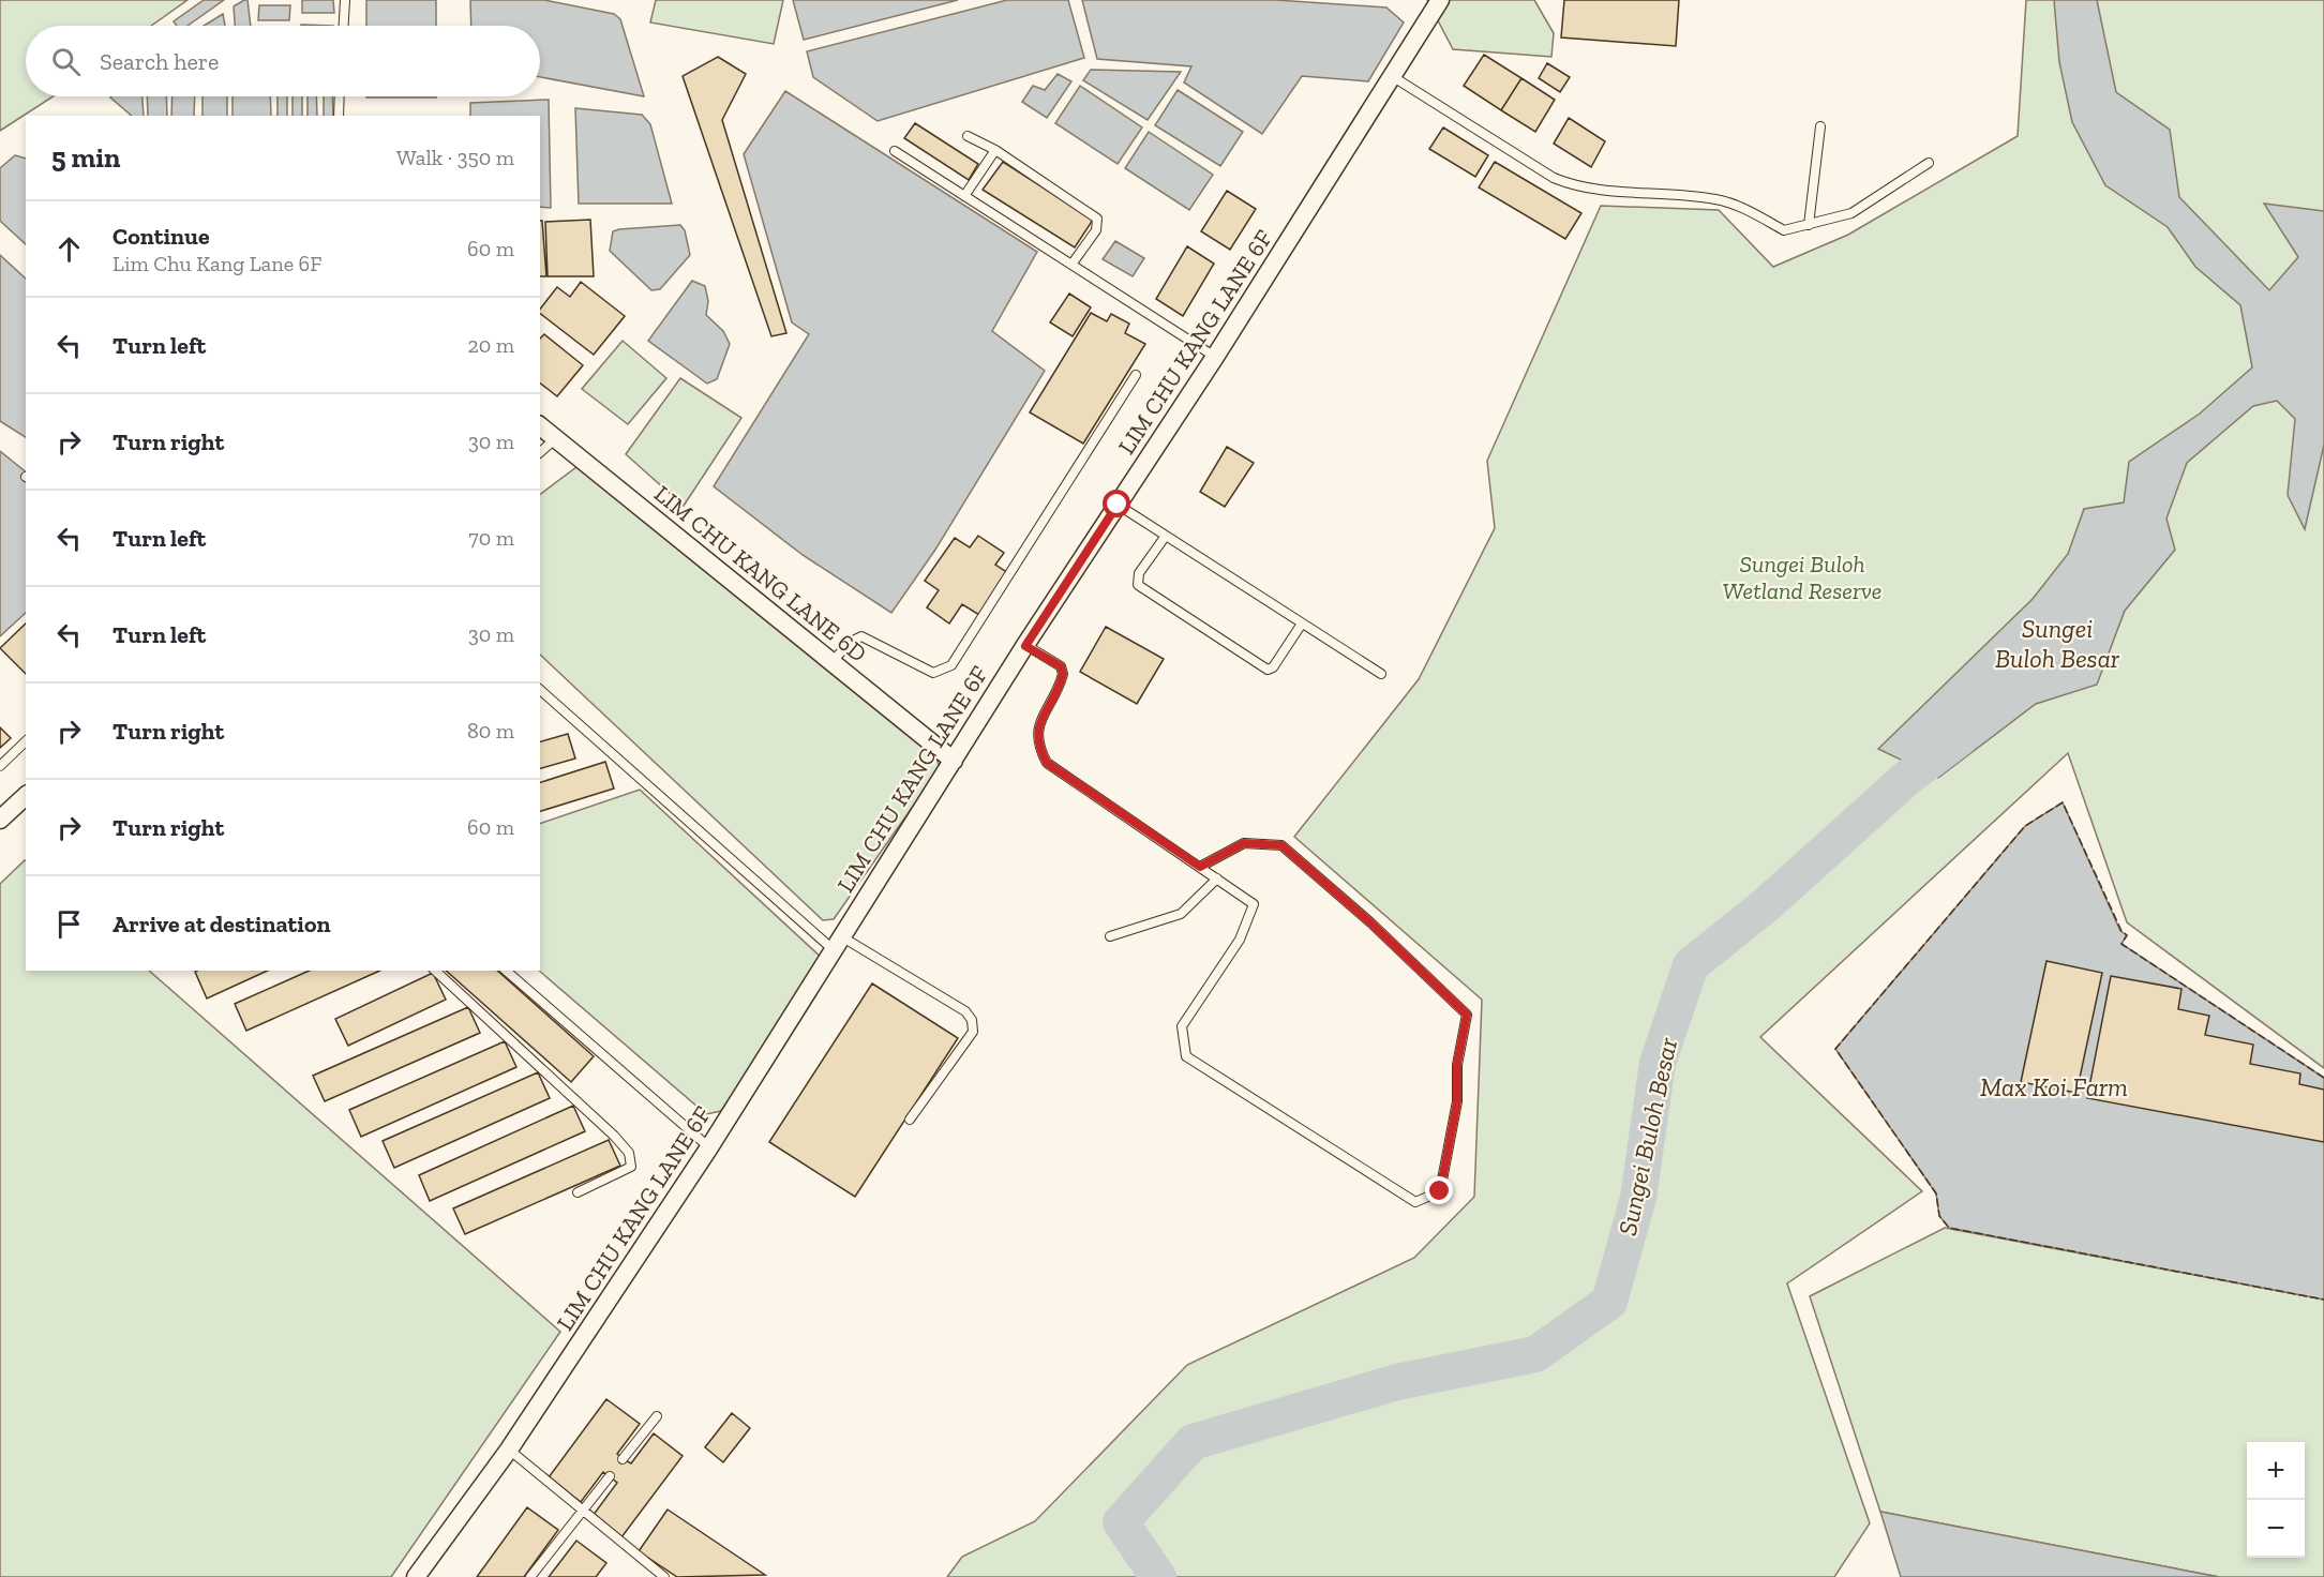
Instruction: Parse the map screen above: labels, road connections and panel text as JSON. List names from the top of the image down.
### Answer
{
  "streets": {
    "street": ["LIM CHU KANG LANE 6F", "LIM CHU KANG LANE 6D"]
  },
  "crossings": [
    ["LIM CHU KANG LANE 6F", "LIM CHU KANG LANE 6D"]
  ],
  "water": ["Sungei Buloh Besar", "Max Koi Farm"],
  "parks": ["Sungei Buloh Wetland Reserve"],
  "page": {
    "search": "Search here",
    "heading": ["5 min", "Walk · 350 m"],
    "list": [
      ["Continue", "Lim Chu Kang Lane 6F", "60 m"],
      ["Turn left", "20 m"],
      ["Turn right", "30 m"],
      ["Turn left", "70 m"],
      ["Turn left", "30 m"],
      ["Turn right", "80 m"],
      ["Turn right", "60 m"],
      "Arrive at destination"
    ],
    "map_buttons": ["+", "−"]
  }
}
